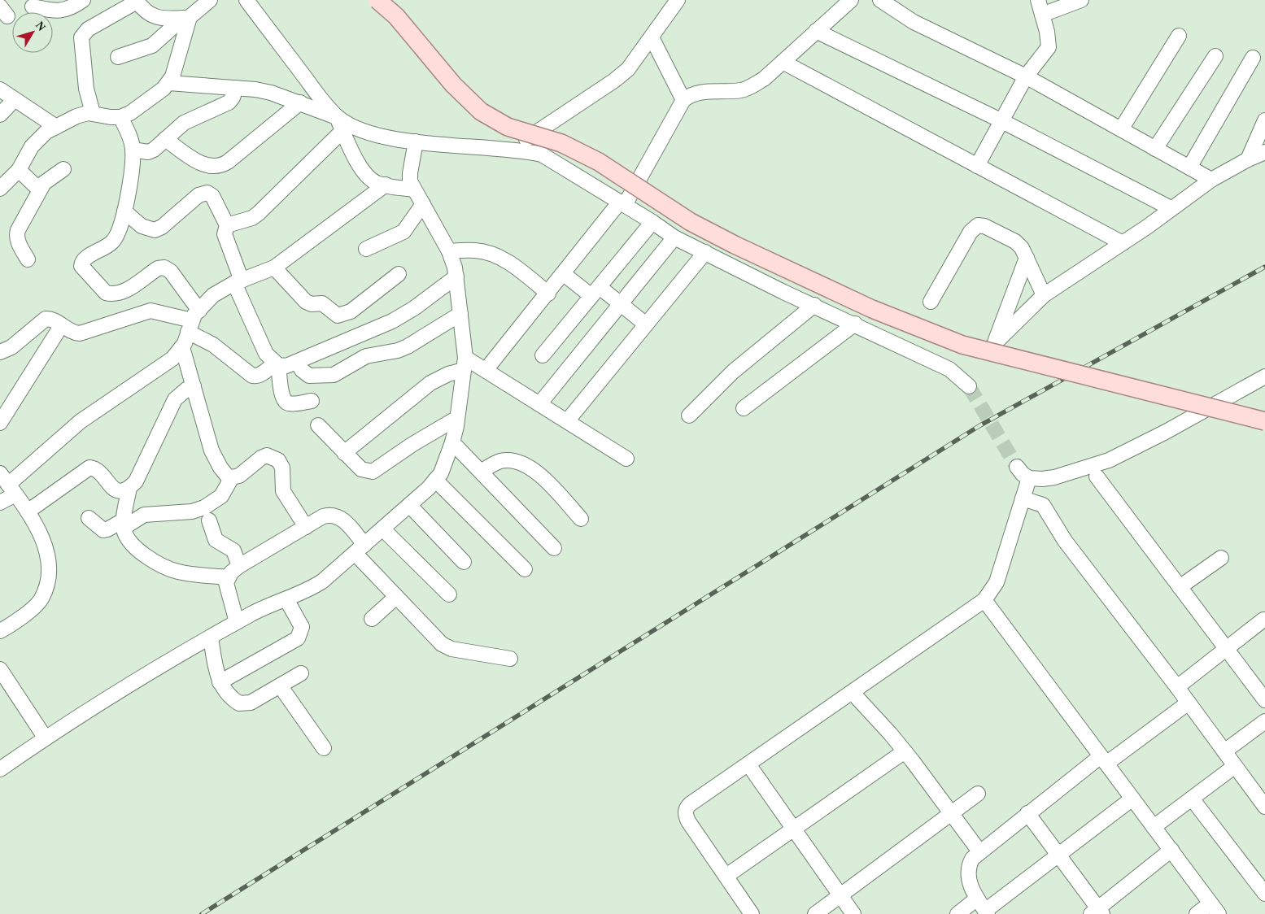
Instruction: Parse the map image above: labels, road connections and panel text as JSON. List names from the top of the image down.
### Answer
{
  "north": "top right"
}
